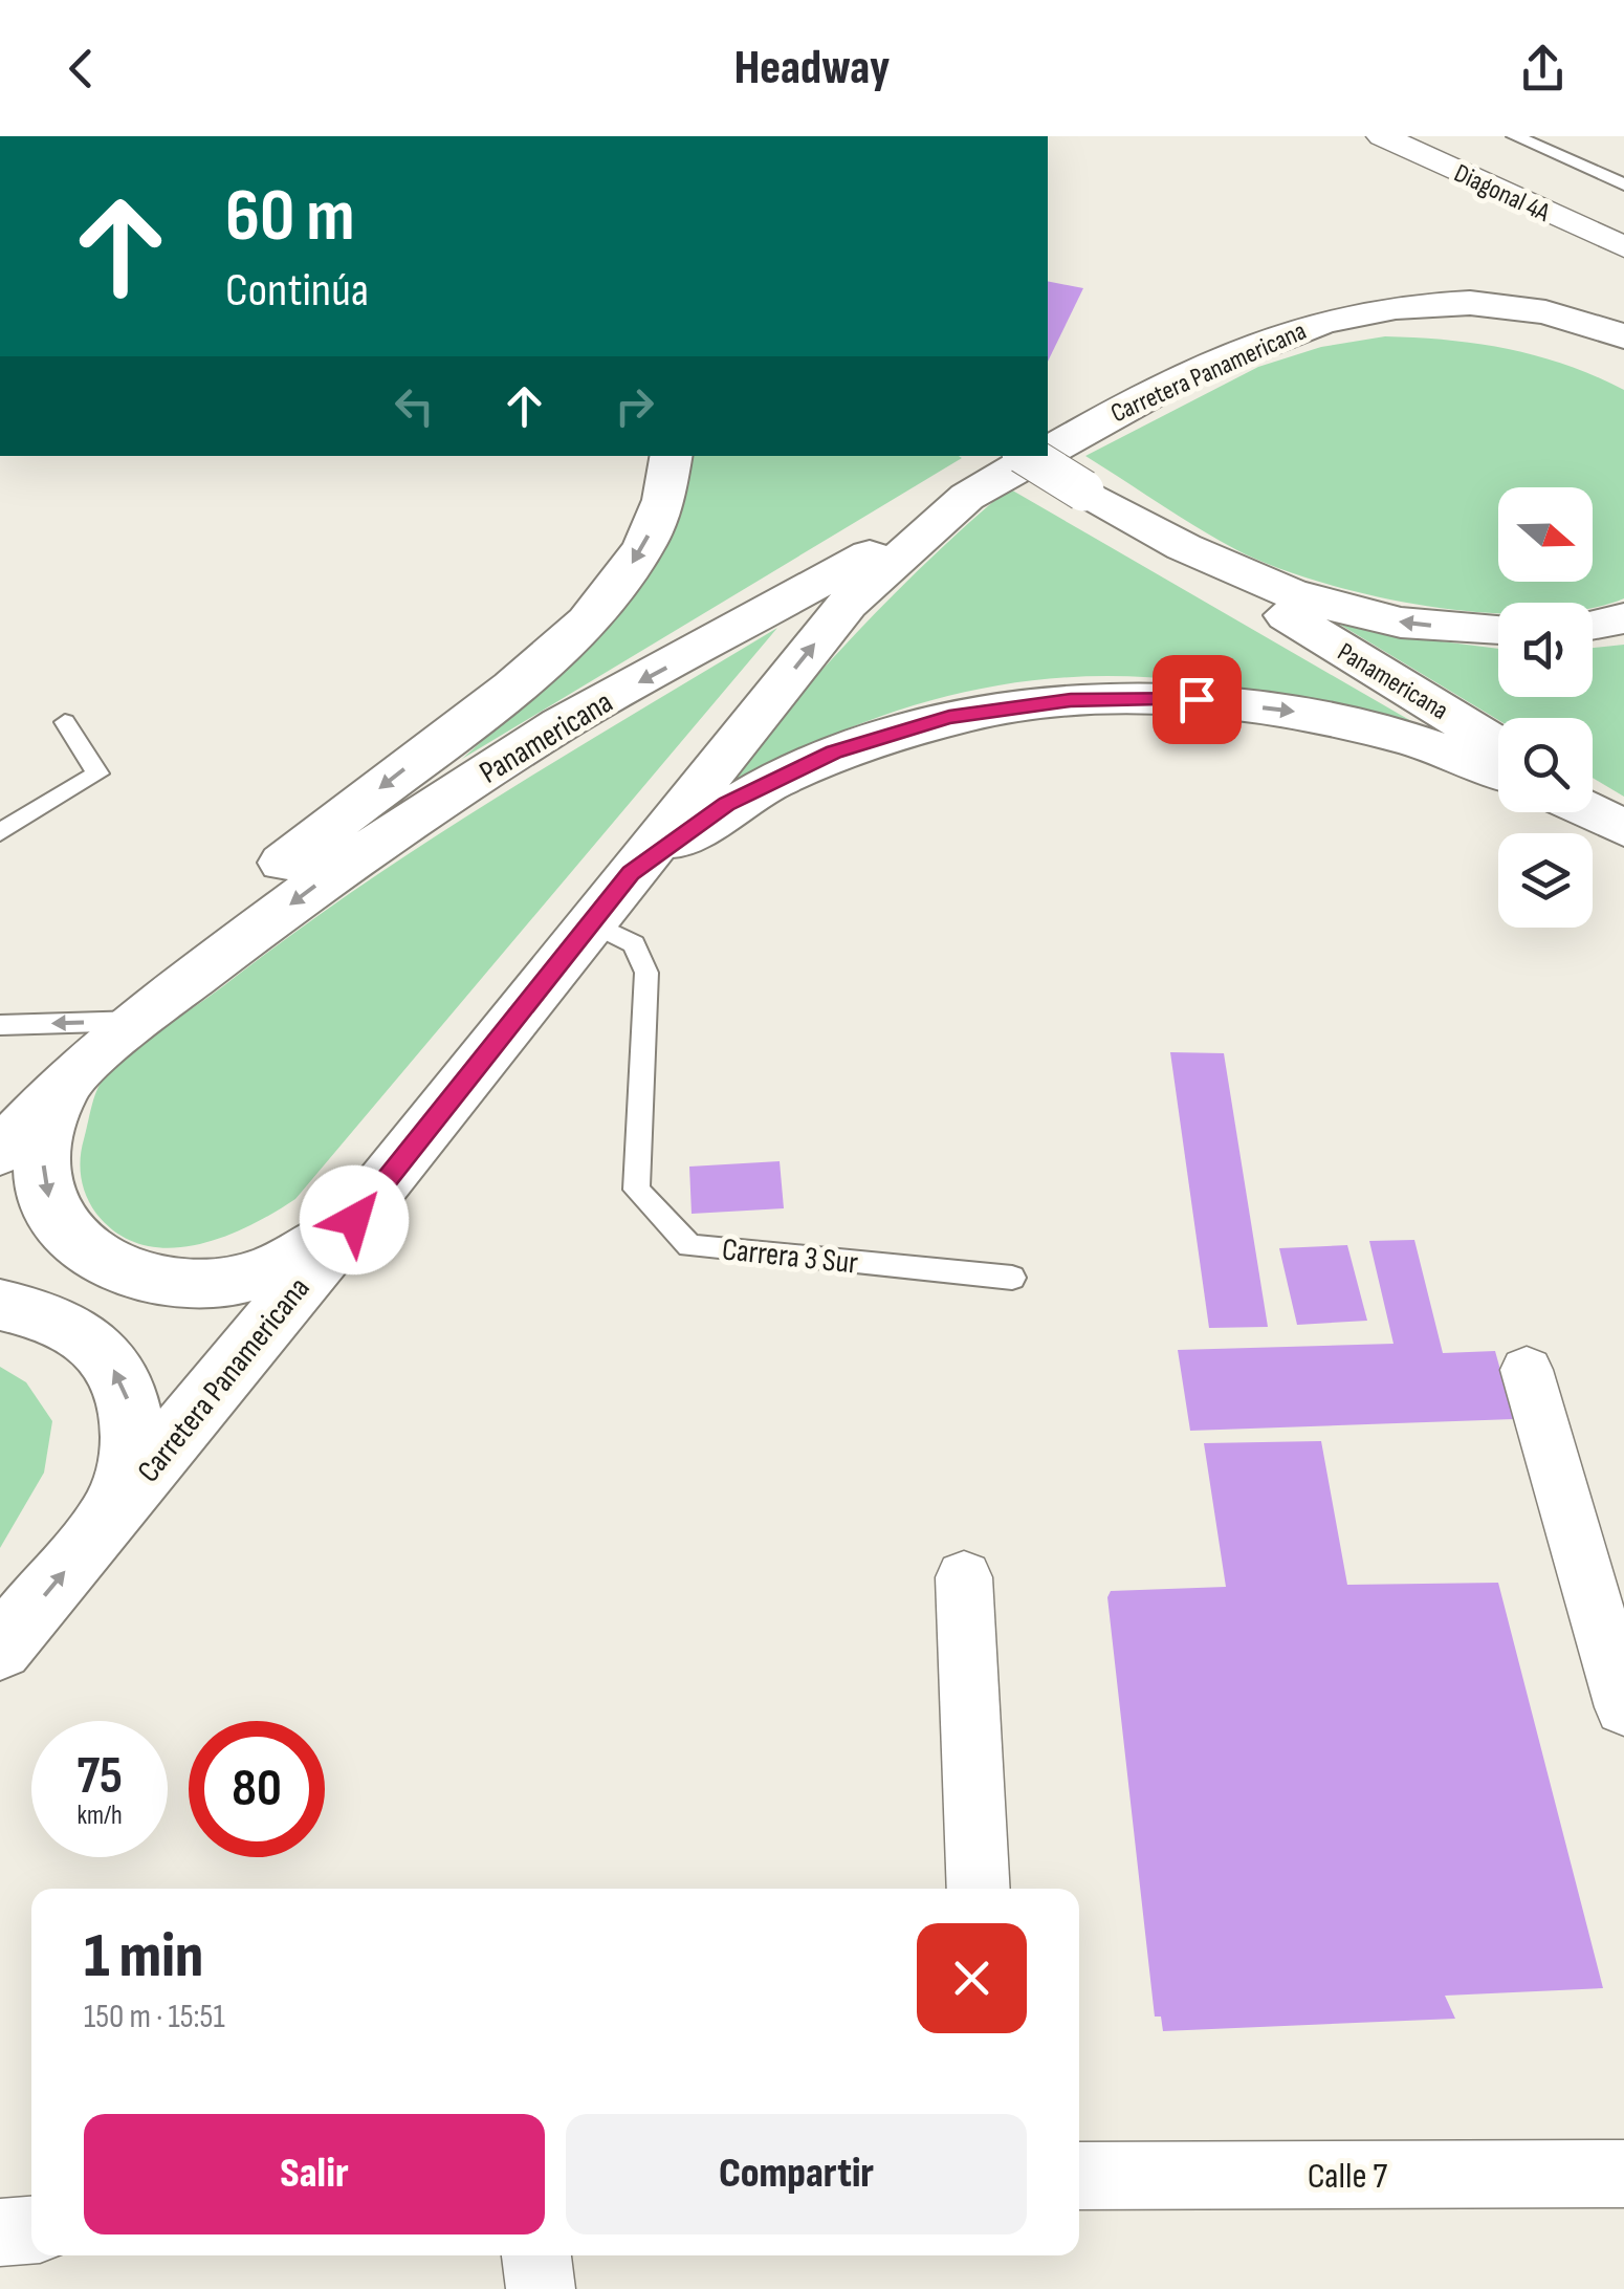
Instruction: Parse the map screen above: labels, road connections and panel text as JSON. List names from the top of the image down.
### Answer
{
  "streets": {
    "highway": ["Carretera Panamericana", "Panamericana"],
    "street": ["Diagonal 4A", "Calle 7"],
    "lane": ["Carrera 3 Sur"]
  },
  "crossings": [
    ["Carretera Panamericana", "Panamericana"],
    ["Carretera Panamericana", "Carrera 3 Sur"]
  ],
  "north": "right",
  "page": {
    "header": "Headway",
    "turn": ["60 m", "Continúa"],
    "speed": "75 km/h",
    "limit": "80",
    "heading": ["1 min", "150 m · 15:51"],
    "buttons": ["Salir", "Compartir"]
  }
}
